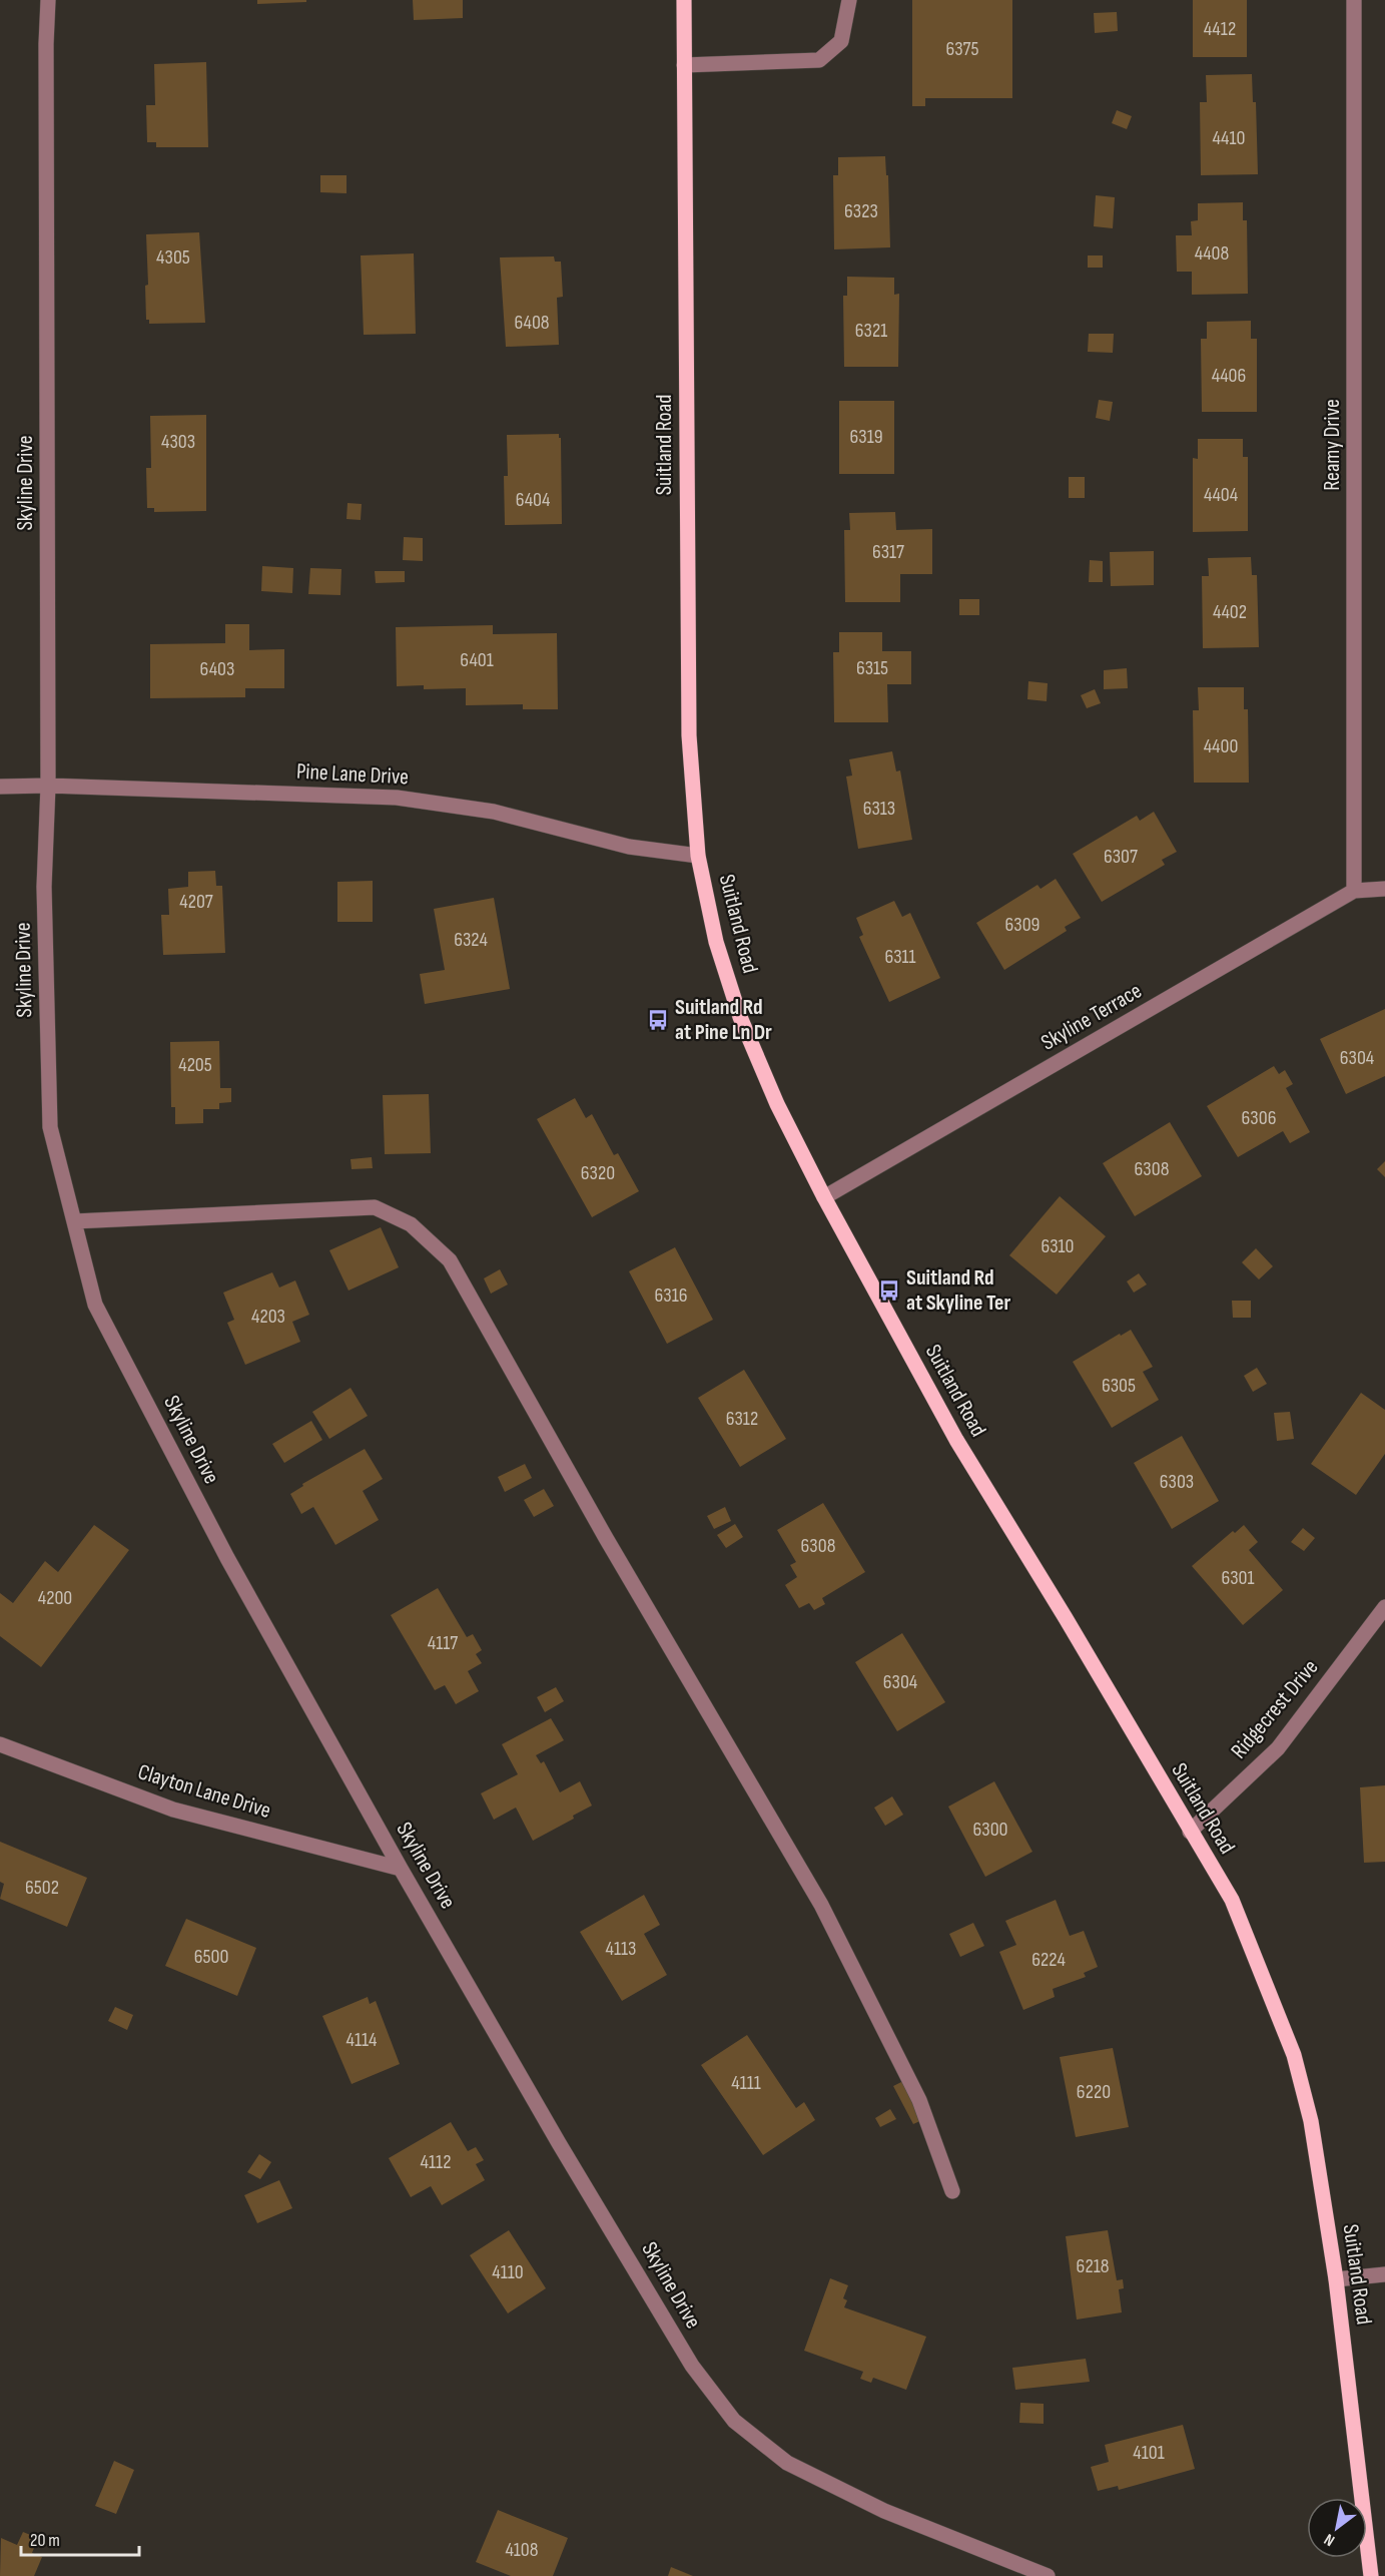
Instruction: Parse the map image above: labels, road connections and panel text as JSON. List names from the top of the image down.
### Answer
{
  "streets": {
    "main road": ["Suitland Road"],
    "street": [
      "Reamy Drive",
      "Skyline Drive",
      "Pine Lane Drive",
      "Skyline Terrace",
      "Ridgecrest Drive",
      "Clayton Lane Drive"
    ]
  },
  "crossings": [
    ["Suitland Road", "Pine Lane Drive"],
    ["Suitland Road", "Skyline Terrace"],
    ["Suitland Road", "Ridgecrest Drive"],
    ["Reamy Drive", "Skyline Terrace"],
    ["Skyline Drive", "Pine Lane Drive"],
    ["Skyline Drive", "Clayton Lane Drive"]
  ],
  "places": {
    "bus stop": ["Suitland Rd at Pine Ln Dr", "Suitland Rd at Skyline Ter"]
  },
  "house_numbers": [
    "4412",
    "6375",
    "4410",
    "6323",
    "4408",
    "4305",
    "6408",
    "6321",
    "4406",
    "6319",
    "4303",
    "4404",
    "6404",
    "6317",
    "4402",
    "6401",
    "6315",
    "6403",
    "4400",
    "6313",
    "6307",
    "4207",
    "6309",
    "6324",
    "6311",
    "6304",
    "4205",
    "6306",
    "6308",
    "6320",
    "6310",
    "6316",
    "4203",
    "6305",
    "6312",
    "6303",
    "6308",
    "6301",
    "4200",
    "4117",
    "6304",
    "6300",
    "6502",
    "4113",
    "6500",
    "6224",
    "4114",
    "4111",
    "6220",
    "4112",
    "6218",
    "4110",
    "4101",
    "4108"
  ],
  "scale_bar": "20 m",
  "north": "bottom left"
}
